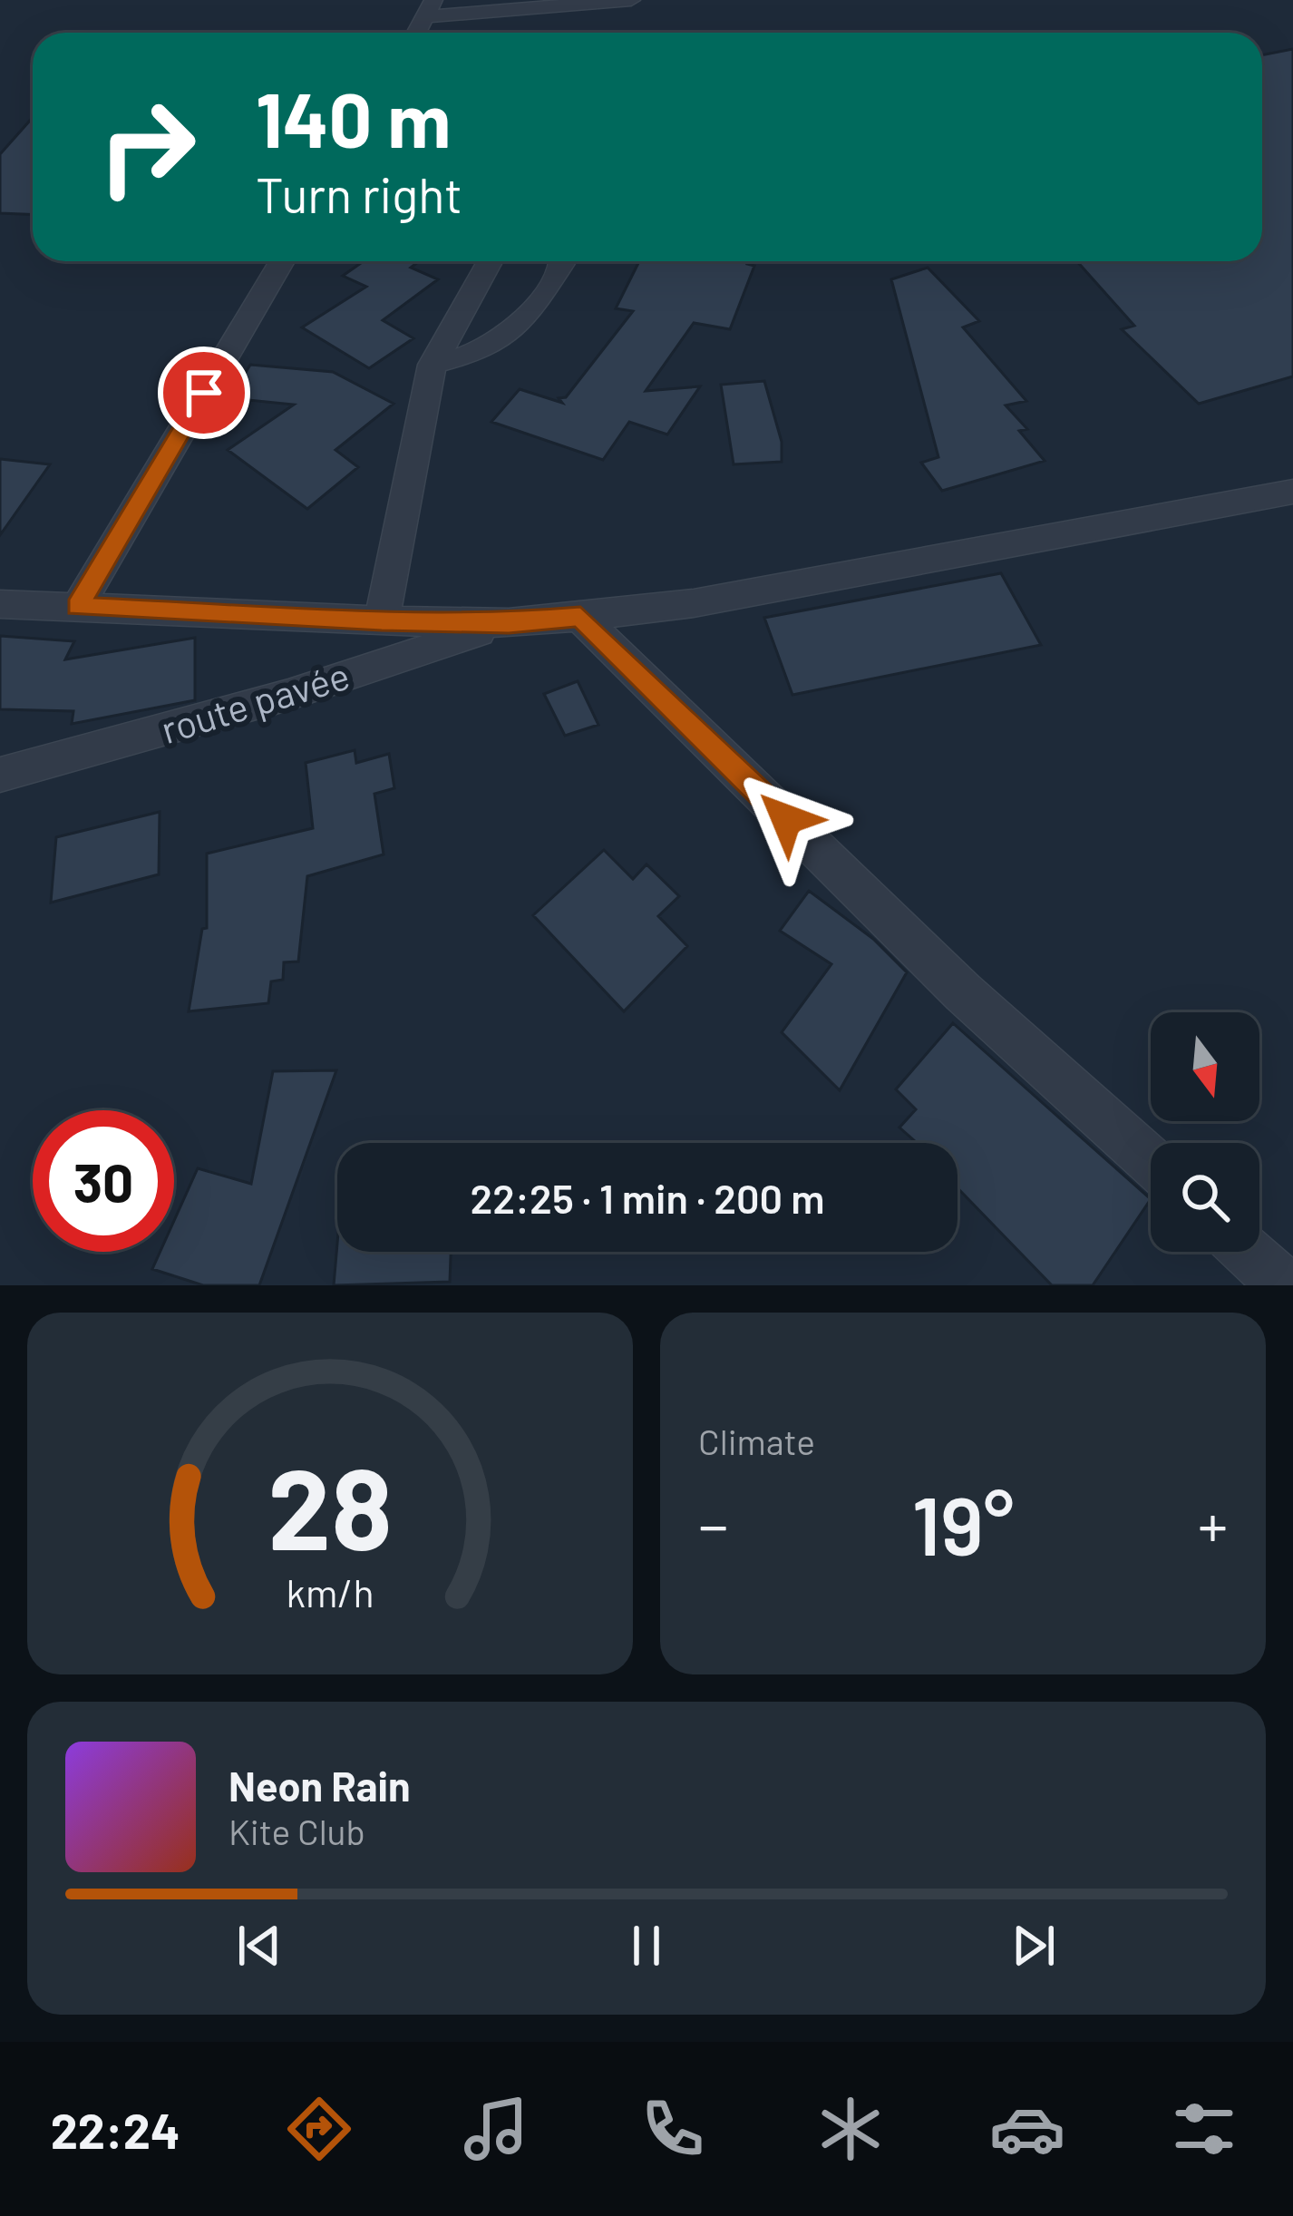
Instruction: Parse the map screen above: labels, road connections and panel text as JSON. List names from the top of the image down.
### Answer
{
  "streets": {
    "street": ["route pavée"]
  },
  "north": "bottom",
  "page": {
    "turn": ["140 m", "Turn right"],
    "limit": "30",
    "trip": "22:25 · 1 min · 200 m",
    "tile": "Climate",
    "heat": ["−", "19°", "+"],
    "song": ["Neon Rain", "Kite Club"],
    "tabs": "22:24",
    "gauge": ["28", "km/h"]
  }
}
